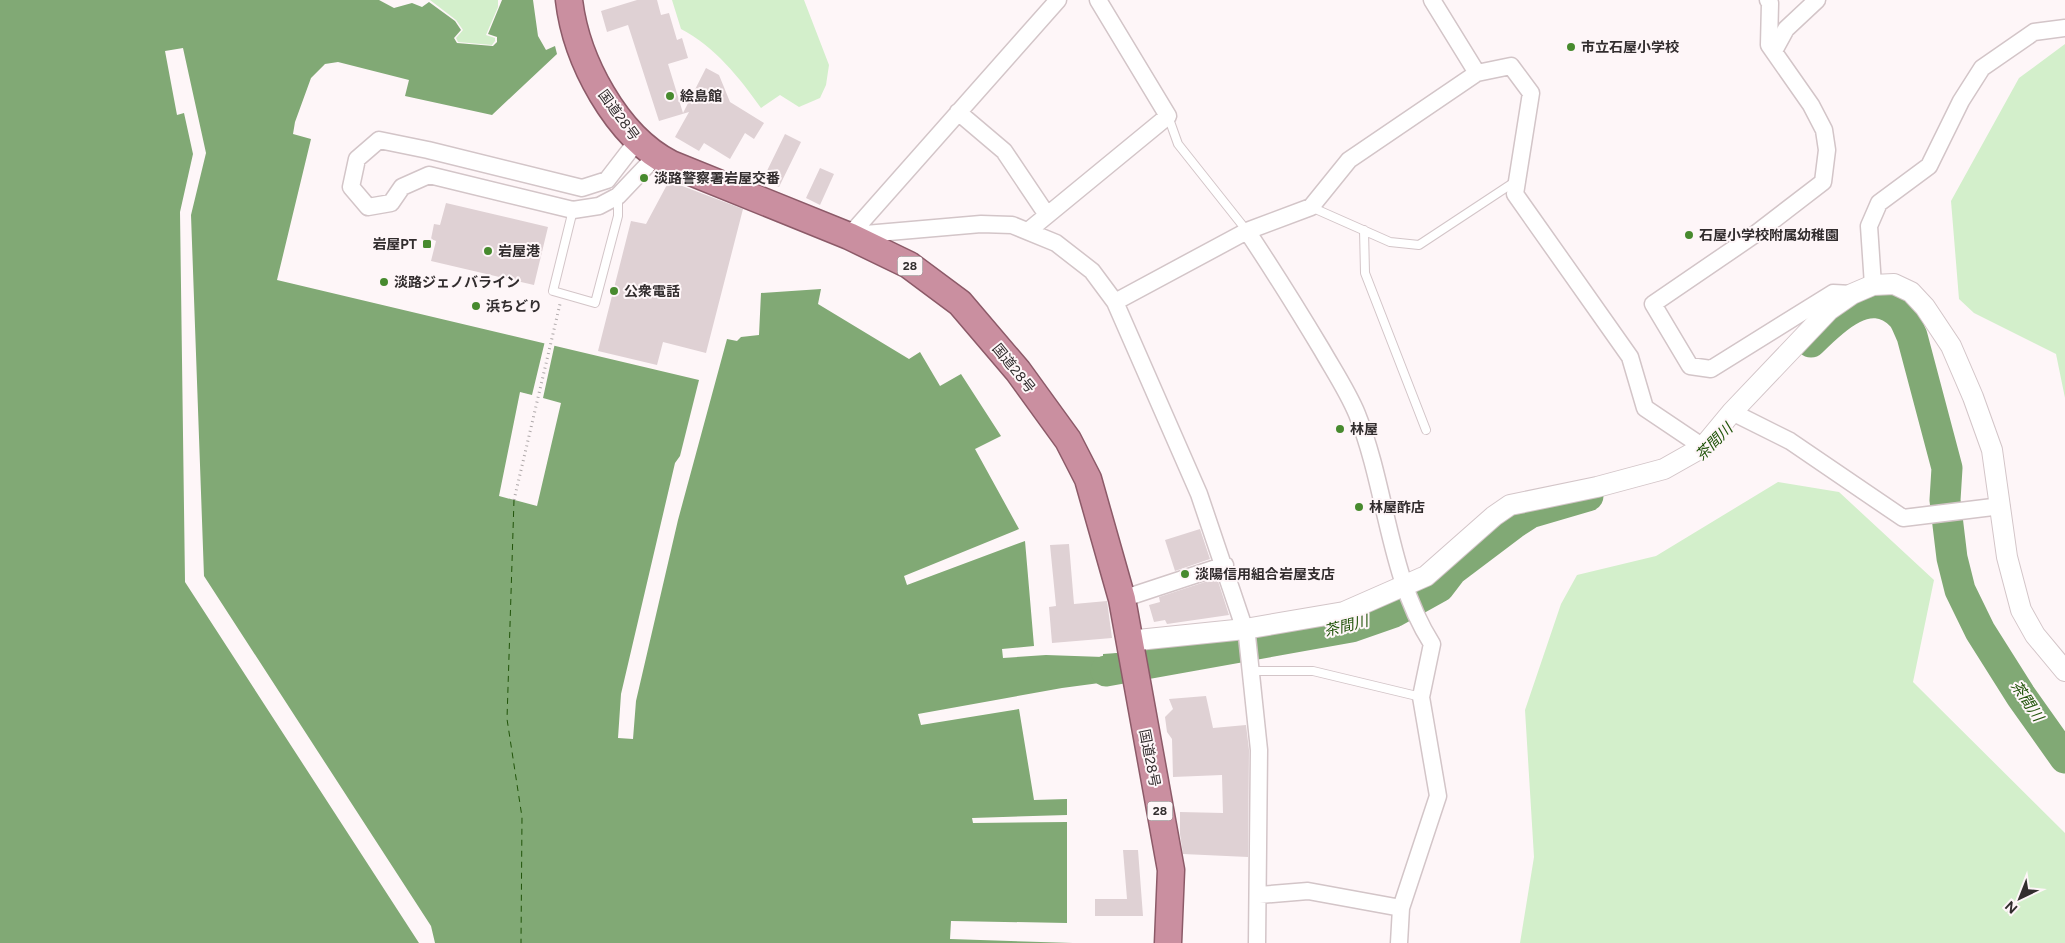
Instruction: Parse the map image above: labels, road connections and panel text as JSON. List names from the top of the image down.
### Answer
{
  "streets": {
    "highway": ["国道28号", "28"]
  },
  "water": ["茶間川"],
  "places": {
    "other": [
      "市立石屋小学校",
      "絵島館",
      "淡路警察署岩屋交番",
      "石屋小学校附属幼稚園",
      "岩屋港",
      "淡路ジェノバライン",
      "公衆電話",
      "浜ちどり",
      "林屋",
      "林屋酢店",
      "淡陽信用組合岩屋支店"
    ],
    "transit": ["岩屋PT"]
  },
  "north": "bottom left"
}
